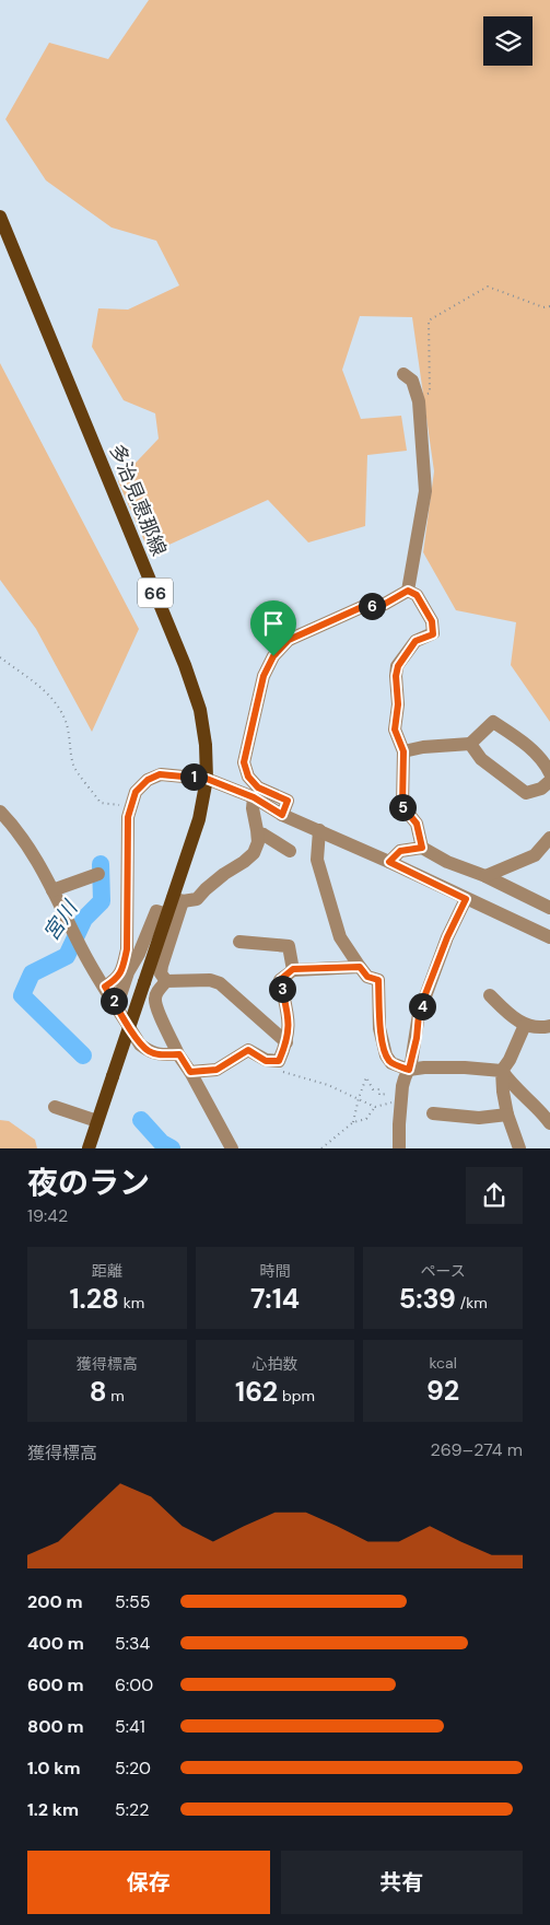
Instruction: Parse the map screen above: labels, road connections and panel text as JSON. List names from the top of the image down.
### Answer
{
  "streets": {
    "main road": ["多治見恵那線", "66"]
  },
  "water": ["宮川"],
  "page": {
    "pins": [
      "6",
      "1",
      "5",
      "3",
      "2",
      "4"
    ],
    "heading": ["夜のラン", "19:42"],
    "stats": [
      ["距離", "1.28 km"],
      ["時間", "7:14"],
      ["ペース", "5:39 /km"],
      ["獲得標高", "8 m"],
      ["心拍数", "162 bpm"],
      ["kcal", "92"]
    ],
    "chart": ["獲得標高", "269–274 m"],
    "list": [
      {
        "name": "200 m",
        "note": "5:55"
      },
      {
        "name": "400 m",
        "note": "5:34"
      },
      {
        "name": "600 m",
        "note": "6:00"
      },
      {
        "name": "800 m",
        "note": "5:41"
      },
      {
        "name": "1.0 km",
        "note": "5:20"
      },
      {
        "name": "1.2 km",
        "note": "5:22"
      }
    ],
    "buttons": ["保存", "共有"]
  }
}
